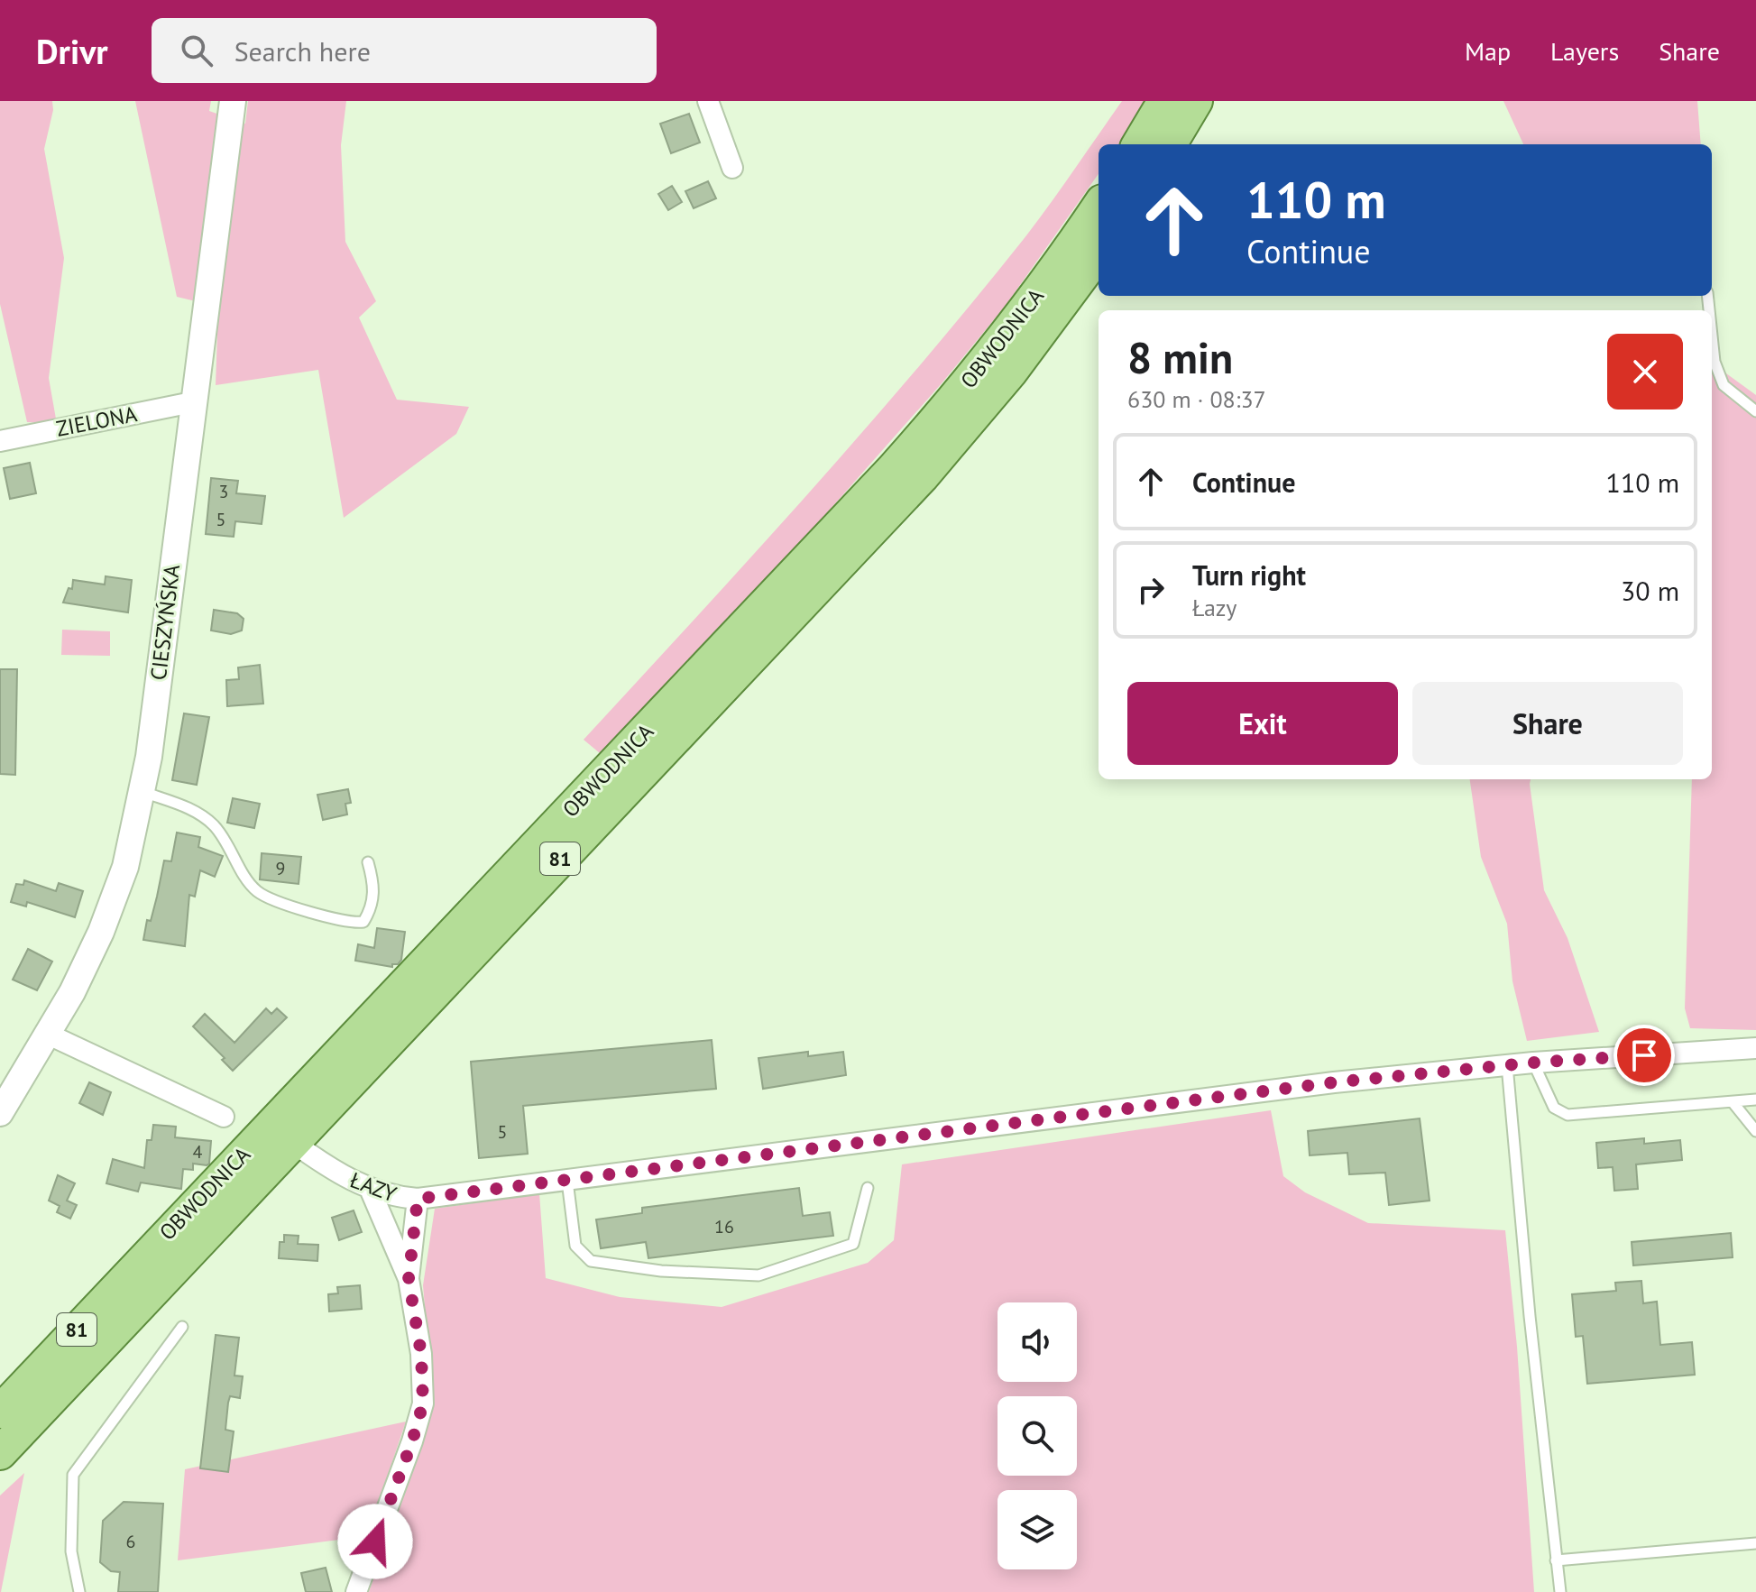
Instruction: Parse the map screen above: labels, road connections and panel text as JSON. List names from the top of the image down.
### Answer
{
  "streets": {
    "main road": ["OBWODNICA", "81"],
    "street": ["ZIELONA", "CIESZYŃSKA", "ŁAZY"]
  },
  "crossings": [
    ["OBWODNICA", "ŁAZY"],
    ["ZIELONA", "CIESZYŃSKA"]
  ],
  "house_numbers": [
    "3",
    "5",
    "9",
    "5",
    "4",
    "16",
    "6"
  ],
  "page": {
    "header": "Drivr",
    "search": "Search here",
    "nav": ["Map", "Layers", "Share"],
    "turn": ["110 m", "Continue"],
    "heading": ["8 min", "630 m · 08:37"],
    "list": [
      {
        "name": "Continue",
        "value": "110 m"
      },
      {
        "name": "Turn right",
        "note": "Łazy",
        "value": "30 m"
      }
    ],
    "buttons": ["Exit", "Share"]
  }
}
